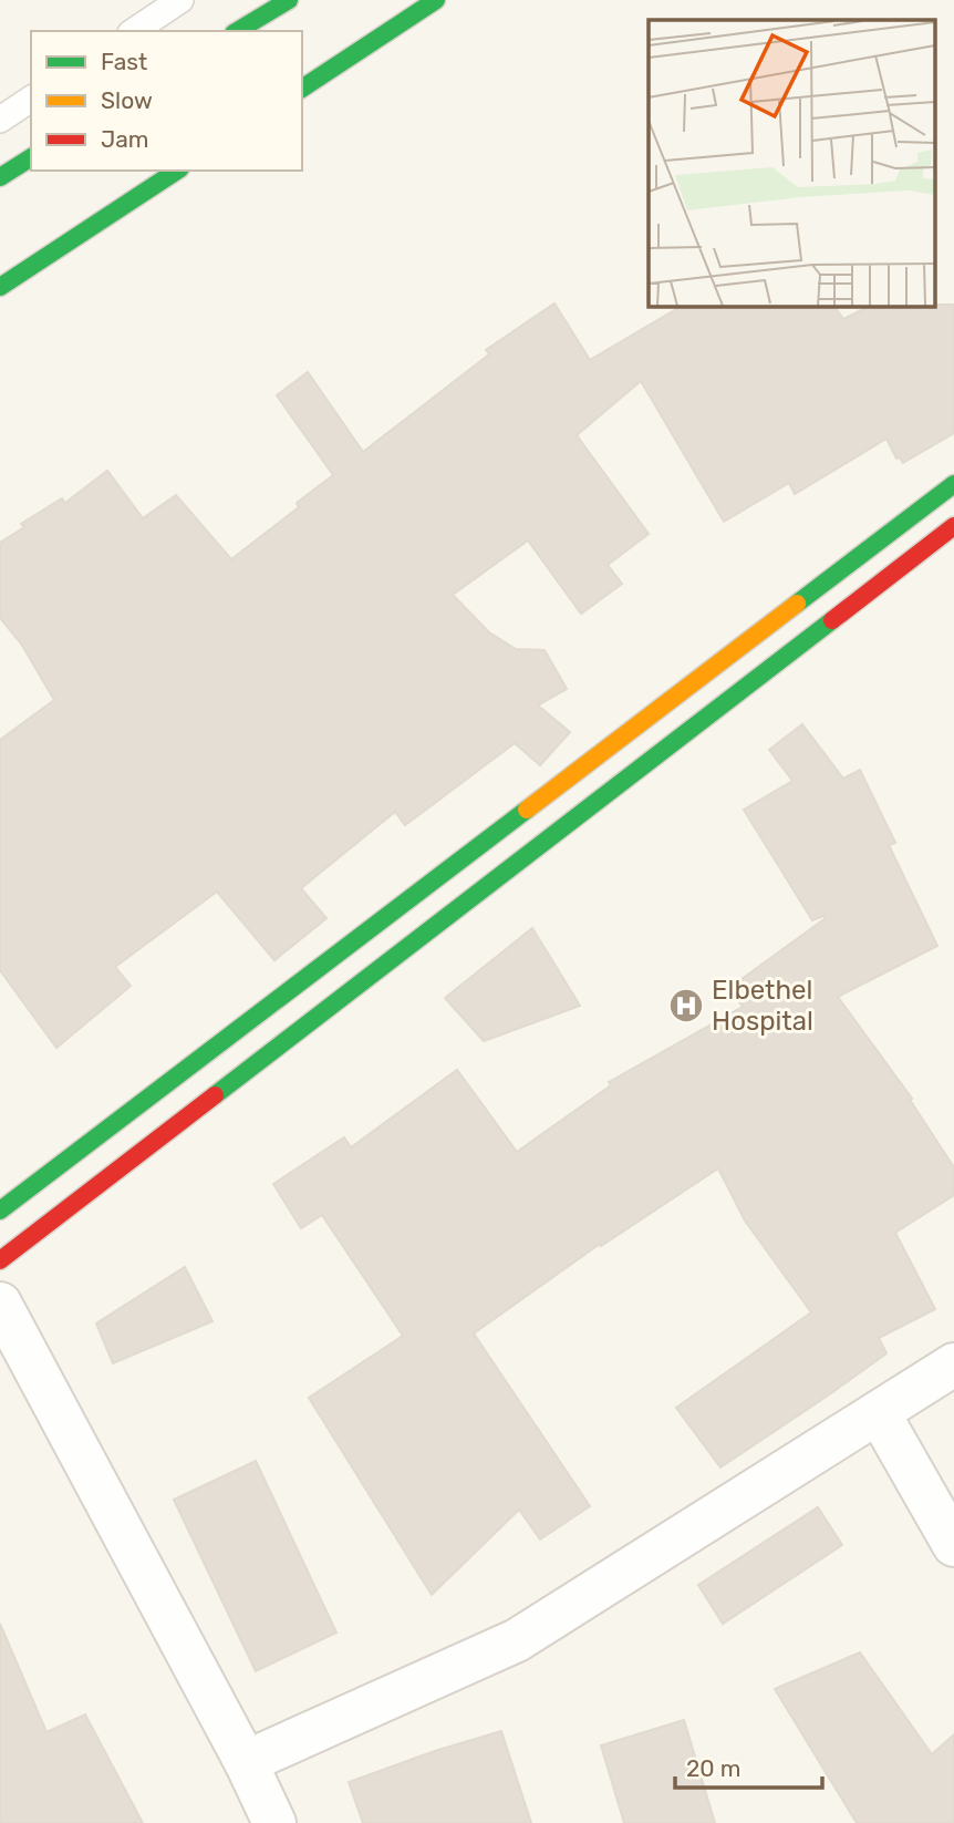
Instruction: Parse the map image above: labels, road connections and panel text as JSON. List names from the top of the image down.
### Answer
{
  "places": {
    "hospital": ["Elbethel Hospital"]
  },
  "legend": ["Fast", "Slow", "Jam"],
  "scale_bar": "20 m"
}
